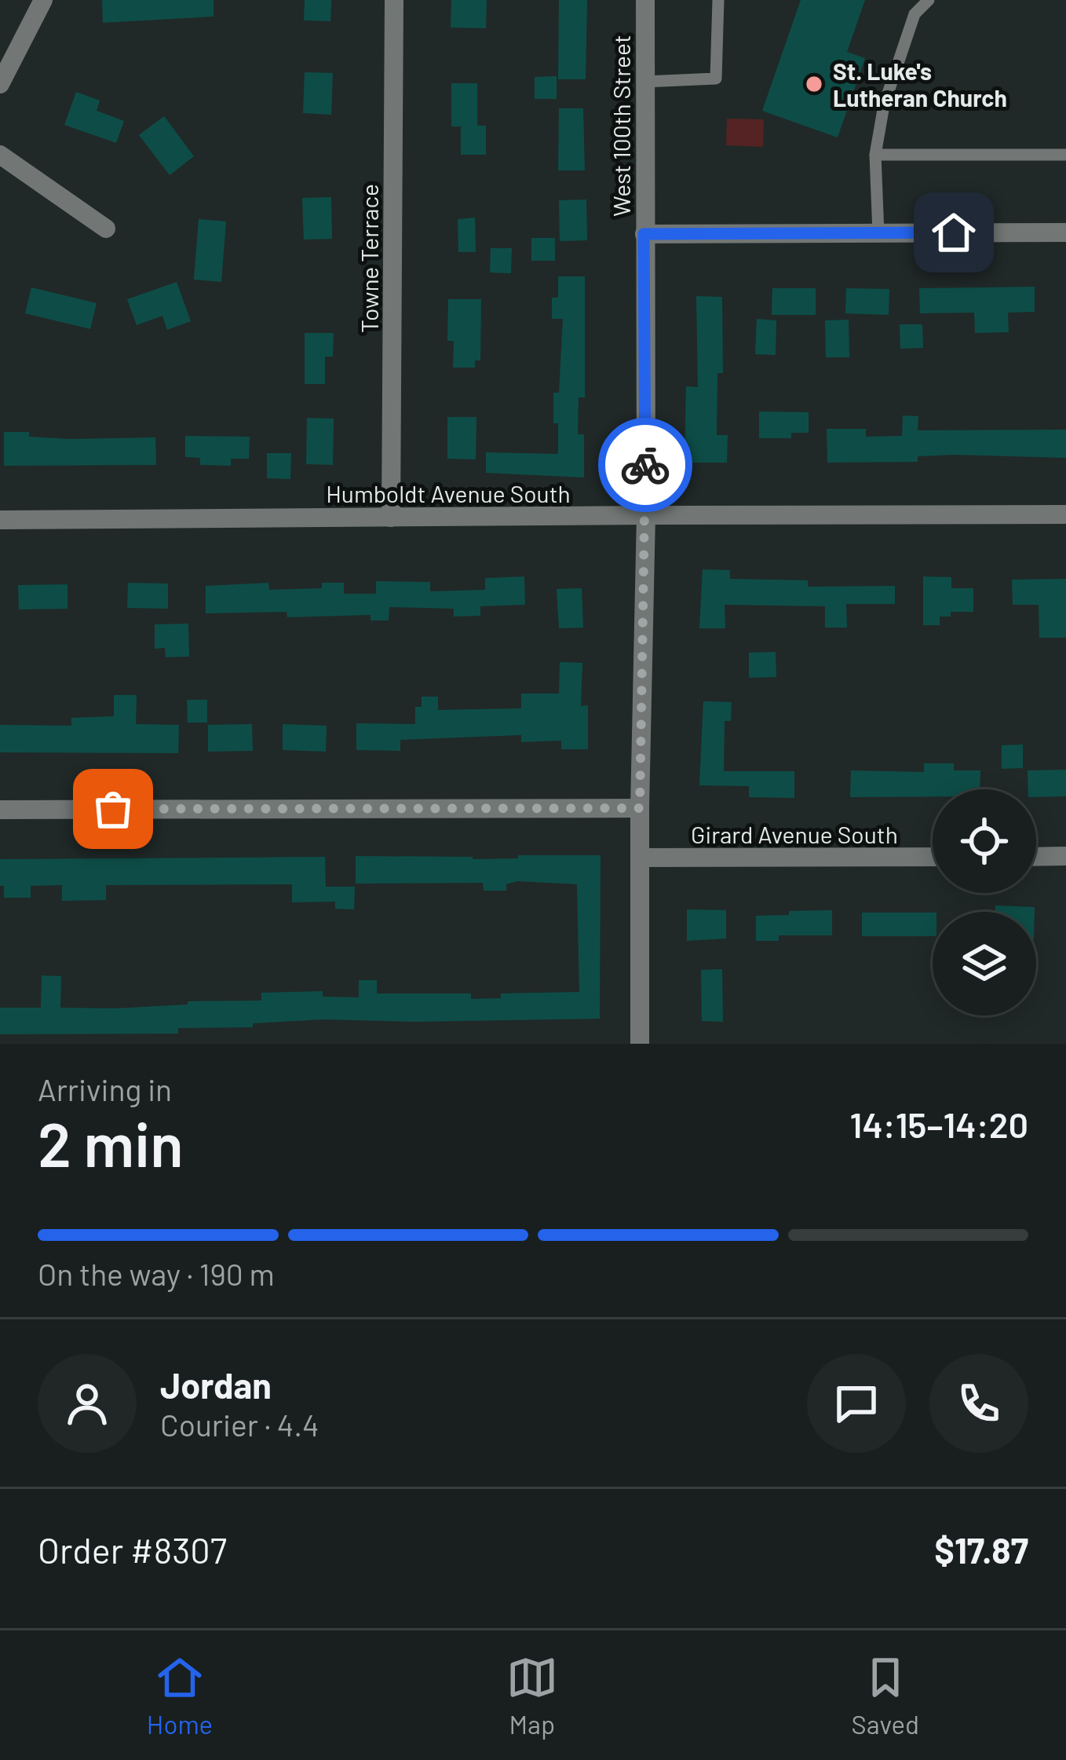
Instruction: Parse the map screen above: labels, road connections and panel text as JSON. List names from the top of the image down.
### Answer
{
  "streets": {
    "street": [
      "West 100th Street",
      "Towne Terrace",
      "Humboldt Avenue South",
      "Girard Avenue South"
    ]
  },
  "crossings": [
    ["West 100th Street", "Humboldt Avenue South"],
    ["West 100th Street", "Girard Avenue South"],
    ["Towne Terrace", "Humboldt Avenue South"]
  ],
  "places": ["St. Luke's Lutheran Church"],
  "page": {
    "heading": ["2 min", "Arriving in", "14:15–14:20"],
    "panel": [
      "Jordan",
      "Courier · 4.4",
      "Order #8307",
      "$17.87"
    ],
    "bar": "On the way · 190 m",
    "tabs": ["Home", "Map", "Saved"]
  }
}
